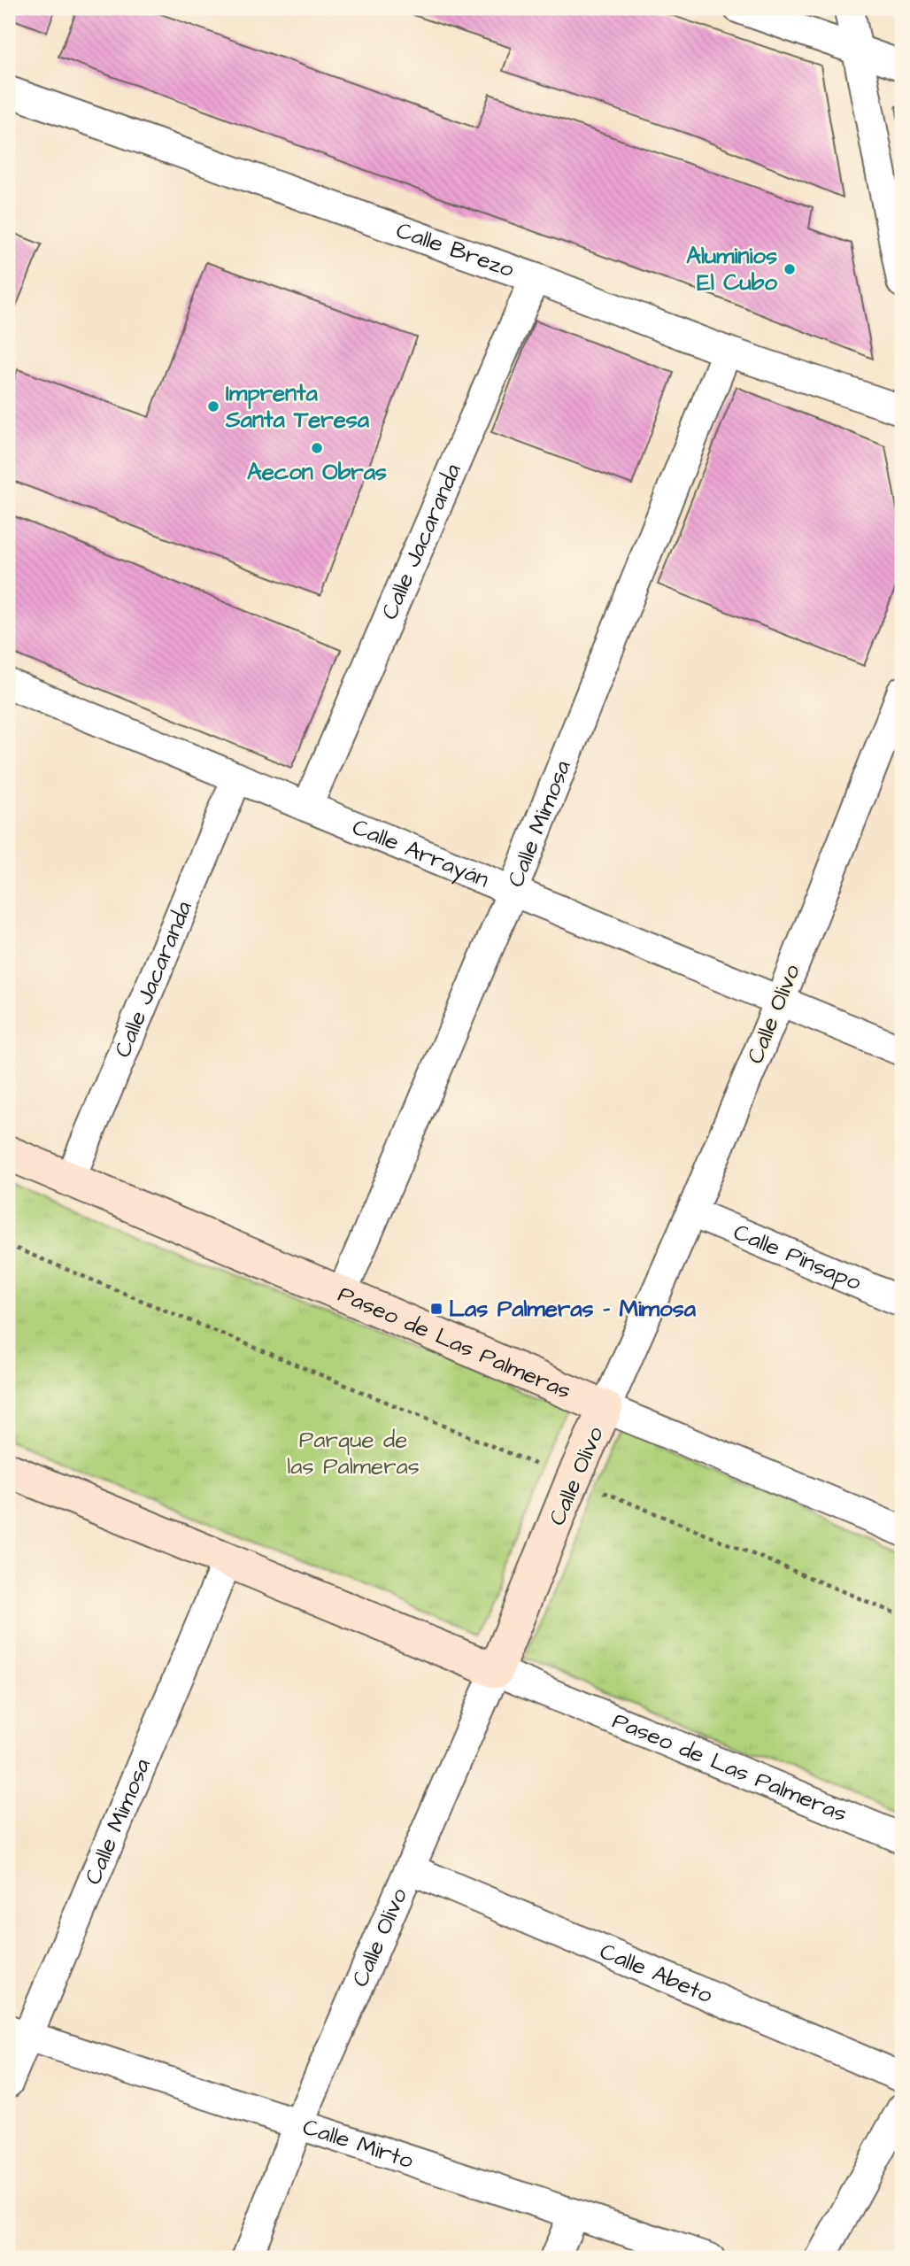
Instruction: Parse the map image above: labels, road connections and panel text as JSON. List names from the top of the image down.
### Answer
{
  "streets": {
    "street": [
      "Calle Brezo",
      "Calle Jacaranda",
      "Calle Mimosa",
      "Calle Arrayán",
      "Calle Olivo",
      "Calle Pinsapo",
      "Paseo de Las Palmeras",
      "Calle Abeto",
      "Calle Mirto"
    ]
  },
  "crossings": [
    ["Calle Brezo", "Calle Jacaranda"],
    ["Calle Brezo", "Calle Mimosa"],
    ["Calle Jacaranda", "Calle Arrayán"],
    ["Calle Jacaranda", "Paseo de Las Palmeras"],
    ["Calle Mimosa", "Calle Arrayán"],
    ["Calle Mimosa", "Paseo de Las Palmeras"],
    ["Calle Mimosa", "Calle Mirto"],
    ["Calle Arrayán", "Calle Olivo"],
    ["Calle Olivo", "Calle Pinsapo"],
    ["Calle Olivo", "Paseo de Las Palmeras"],
    ["Calle Olivo", "Calle Abeto"],
    ["Calle Olivo", "Calle Mirto"]
  ],
  "parks": ["Parque de las Palmeras"],
  "places": {
    "other": ["Aluminios El Cubo", "Imprenta Santa Teresa", "Aecon Obras"],
    "transit": ["Las Palmeras - Mimosa"]
  }
}
